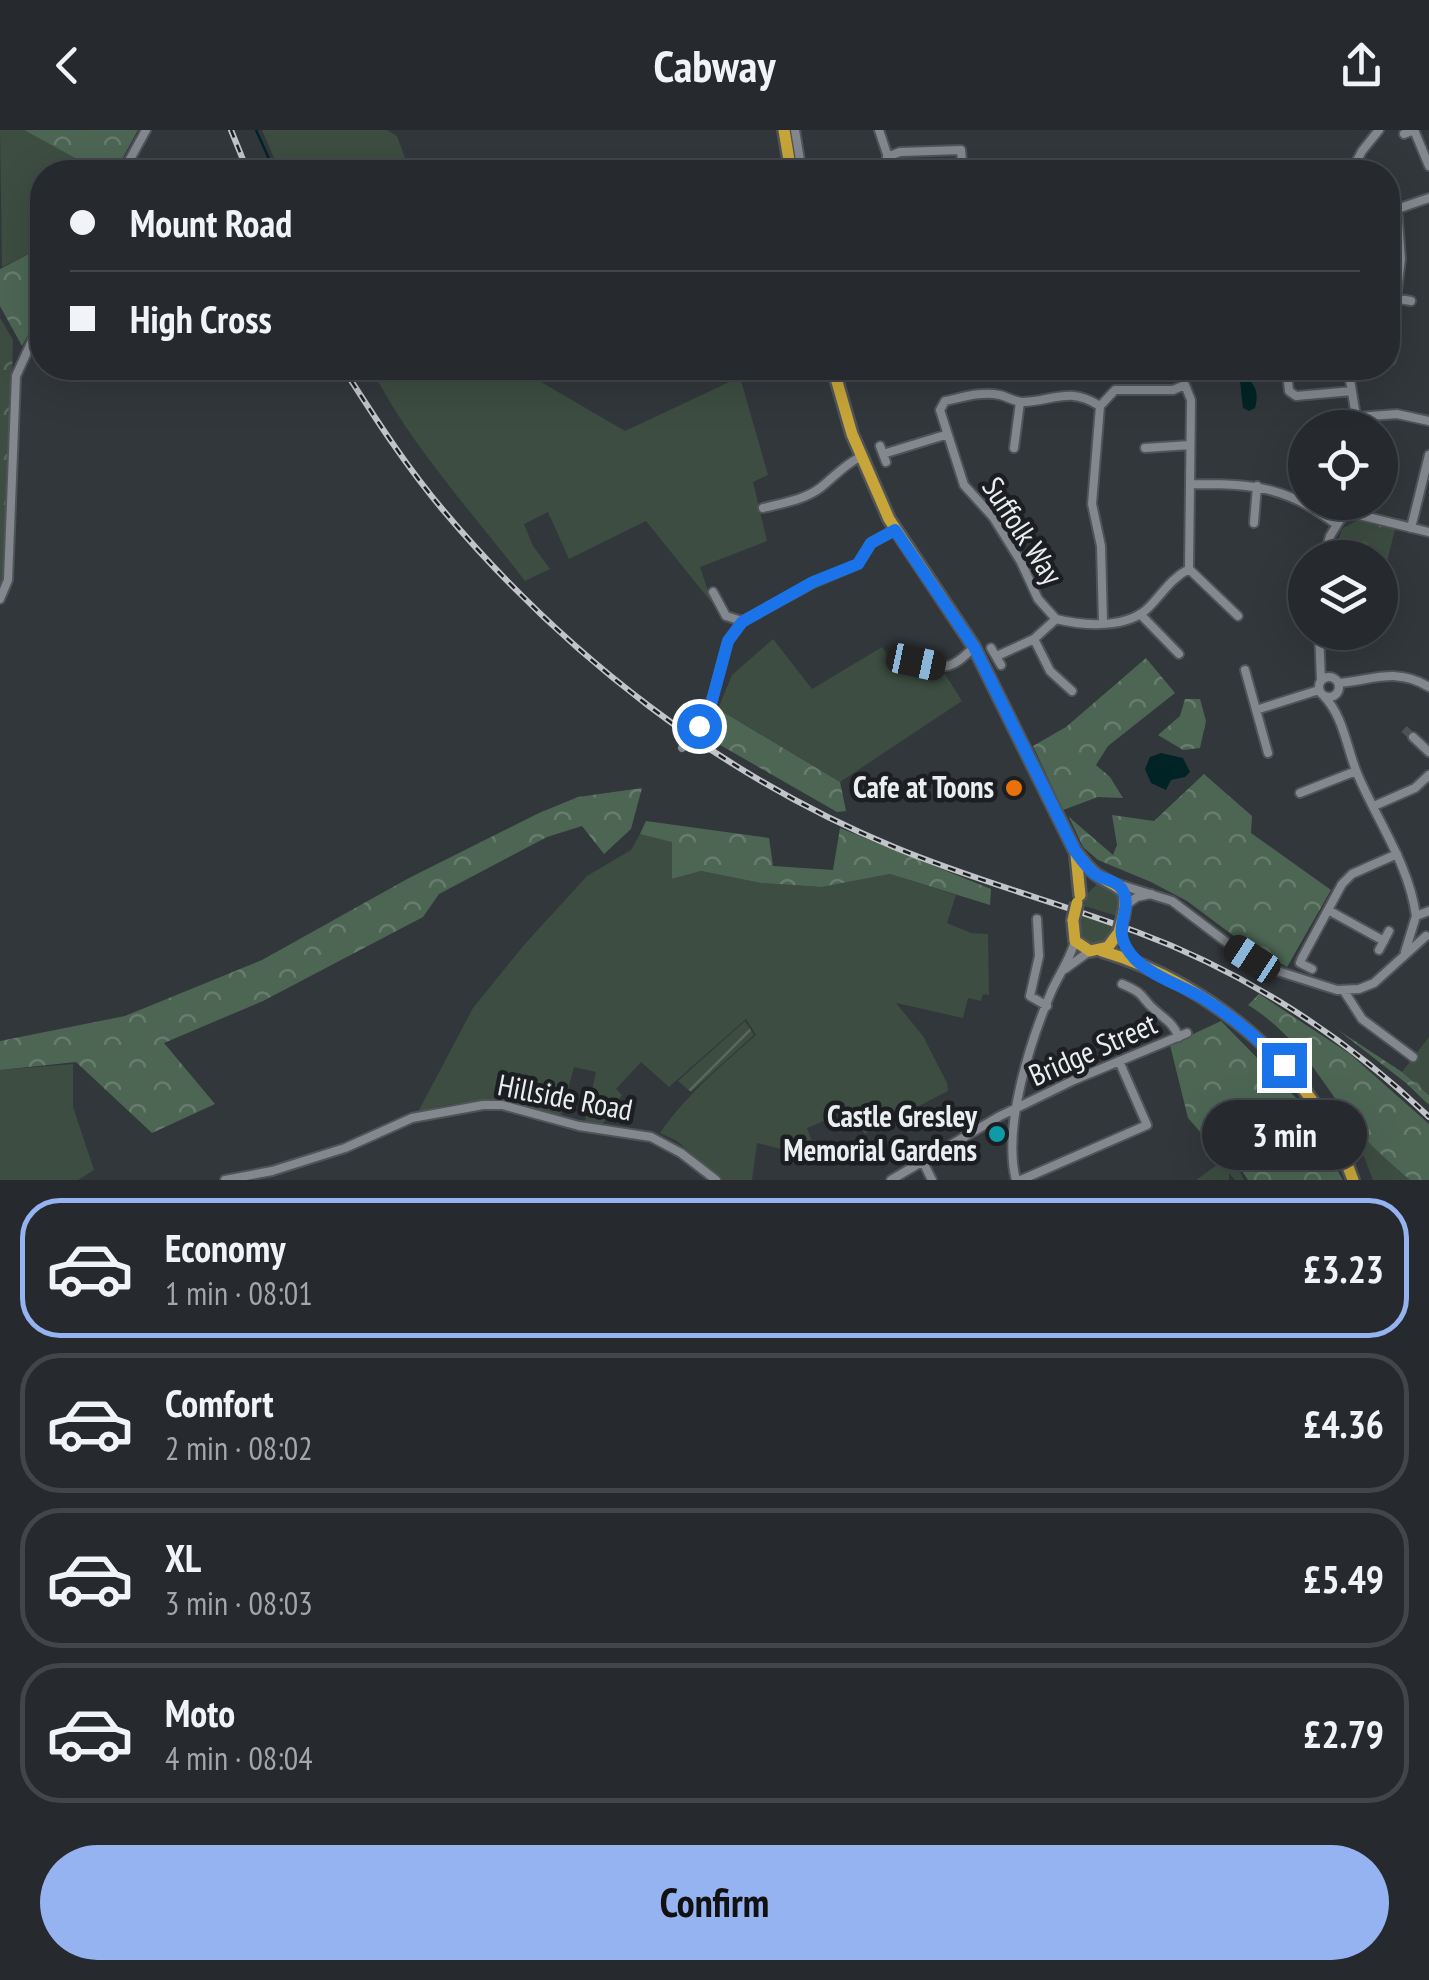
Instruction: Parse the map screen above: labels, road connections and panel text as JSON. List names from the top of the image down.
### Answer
{
  "streets": {
    "street": ["Suffolk Way", "Bridge Street", "Hillside Road"]
  },
  "places": ["Cafe at Toons", "Castle Gresley Memorial Gardens"],
  "page": {
    "header": "Cabway",
    "banner": ["Mount Road", "High Cross"],
    "bubble": "3 min",
    "list": [
      {
        "name": "Economy",
        "note": "1 min · 08:01",
        "value": "£3.23"
      },
      {
        "name": "Comfort",
        "note": "2 min · 08:02",
        "value": "£4.36"
      },
      {
        "name": "XL",
        "note": "3 min · 08:03",
        "value": "£5.49"
      },
      {
        "name": "Moto",
        "note": "4 min · 08:04",
        "value": "£2.79"
      }
    ],
    "buttons": "Confirm"
  }
}
